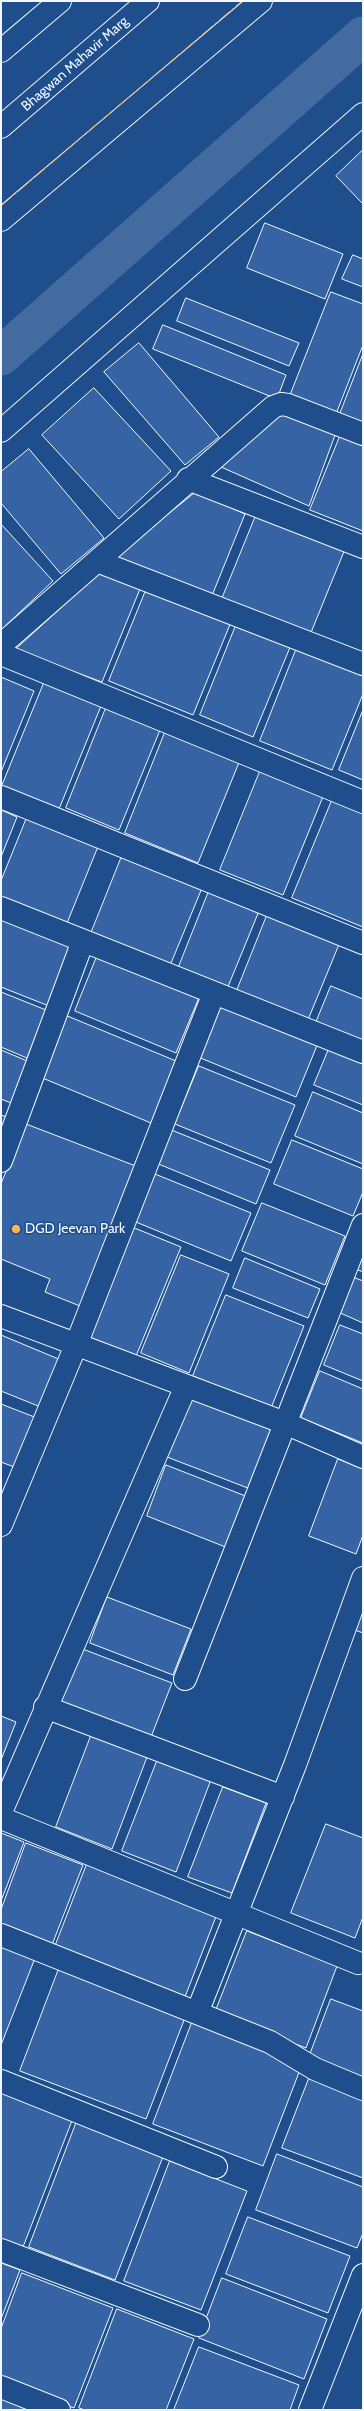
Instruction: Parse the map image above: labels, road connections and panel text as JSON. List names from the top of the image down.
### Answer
{
  "streets": {
    "street": ["Bhagwan Mahavir Marg"]
  },
  "places": ["DGD Jeevan Park"]
}
